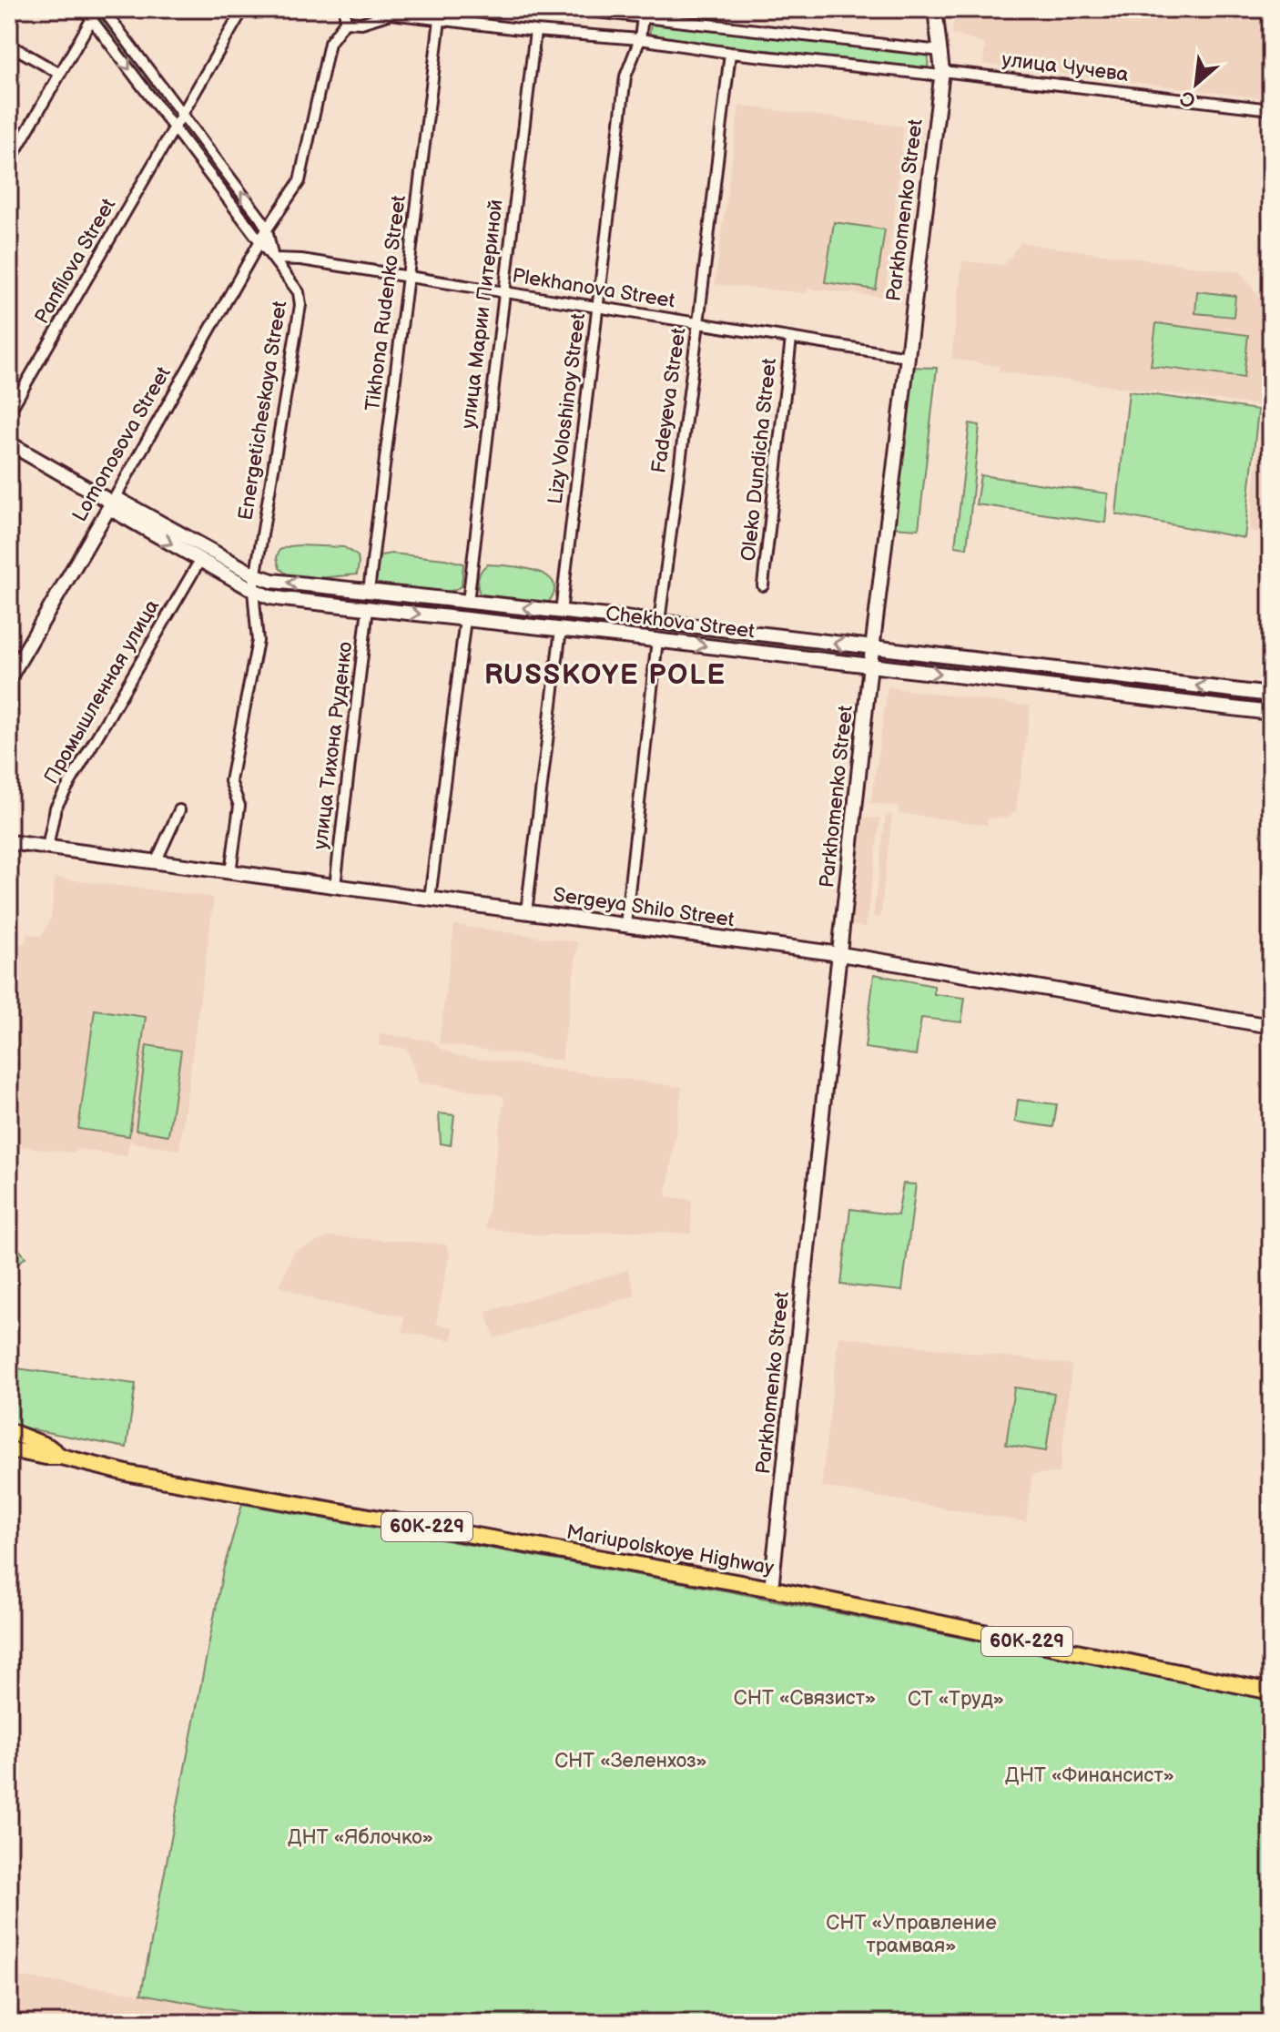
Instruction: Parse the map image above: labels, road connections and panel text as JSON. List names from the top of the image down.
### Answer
{
  "streets": {
    "main road": ["60К-229", "Mariupolskoye Highway"],
    "street": [
      "улица Чучева",
      "Parkhomenko Street",
      "Panfilova Street",
      "Plekhanova Street",
      "Tikhona Rudenko Street",
      "улица Марии Питериной",
      "Fadeyeva Street",
      "Lizy Voloshinoy Street",
      "Energeticheskaya Street",
      "Lomonosova Street",
      "Oleko Dundicha Street",
      "Chekhova Street",
      "Промышленная улица",
      "улица Тихона Руденко",
      "Sergeya Shilo Street"
    ]
  },
  "crossings": [
    ["улица Чучева", "Parkhomenko Street"],
    ["улица Чучева", "Tikhona Rudenko Street"],
    ["улица Чучева", "улица Марии Питериной"],
    ["улица Чучева", "Fadeyeva Street"],
    ["улица Чучева", "Lizy Voloshinoy Street"],
    ["улица Чучева", "Lomonosova Street"],
    ["Parkhomenko Street", "Plekhanova Street"],
    ["Parkhomenko Street", "Chekhova Street"],
    ["Parkhomenko Street", "Sergeya Shilo Street"],
    ["Parkhomenko Street", "Mariupolskoye Highway"],
    ["Panfilova Street", "Energeticheskaya Street"],
    ["Plekhanova Street", "Tikhona Rudenko Street"],
    ["Plekhanova Street", "улица Марии Питериной"],
    ["Plekhanova Street", "Fadeyeva Street"],
    ["Plekhanova Street", "Lizy Voloshinoy Street"],
    ["Plekhanova Street", "Energeticheskaya Street"],
    ["Plekhanova Street", "Oleko Dundicha Street"],
    ["Tikhona Rudenko Street", "Chekhova Street"],
    ["улица Марии Питериной", "Chekhova Street"],
    ["Fadeyeva Street", "Chekhova Street"],
    ["Lizy Voloshinoy Street", "Chekhova Street"],
    ["Energeticheskaya Street", "Lomonosova Street"],
    ["Energeticheskaya Street", "Chekhova Street"],
    ["Lomonosova Street", "Chekhova Street"],
    ["Chekhova Street", "Промышленная улица"],
    ["Chekhova Street", "улица Тихона Руденко"],
    ["Промышленная улица", "Sergeya Shilo Street"],
    ["улица Тихона Руденко", "Sergeya Shilo Street"]
  ],
  "districts": ["RUSSKOYE POLE"],
  "parks": [
    "СНТ «Связист»",
    "СТ «Труд»",
    "СНТ «Зеленхоз»",
    "ДНТ «Финансист»",
    "ДНТ «Яблочко»",
    "СНТ «Управление трамвая»"
  ],
  "north": "bottom left"
}
